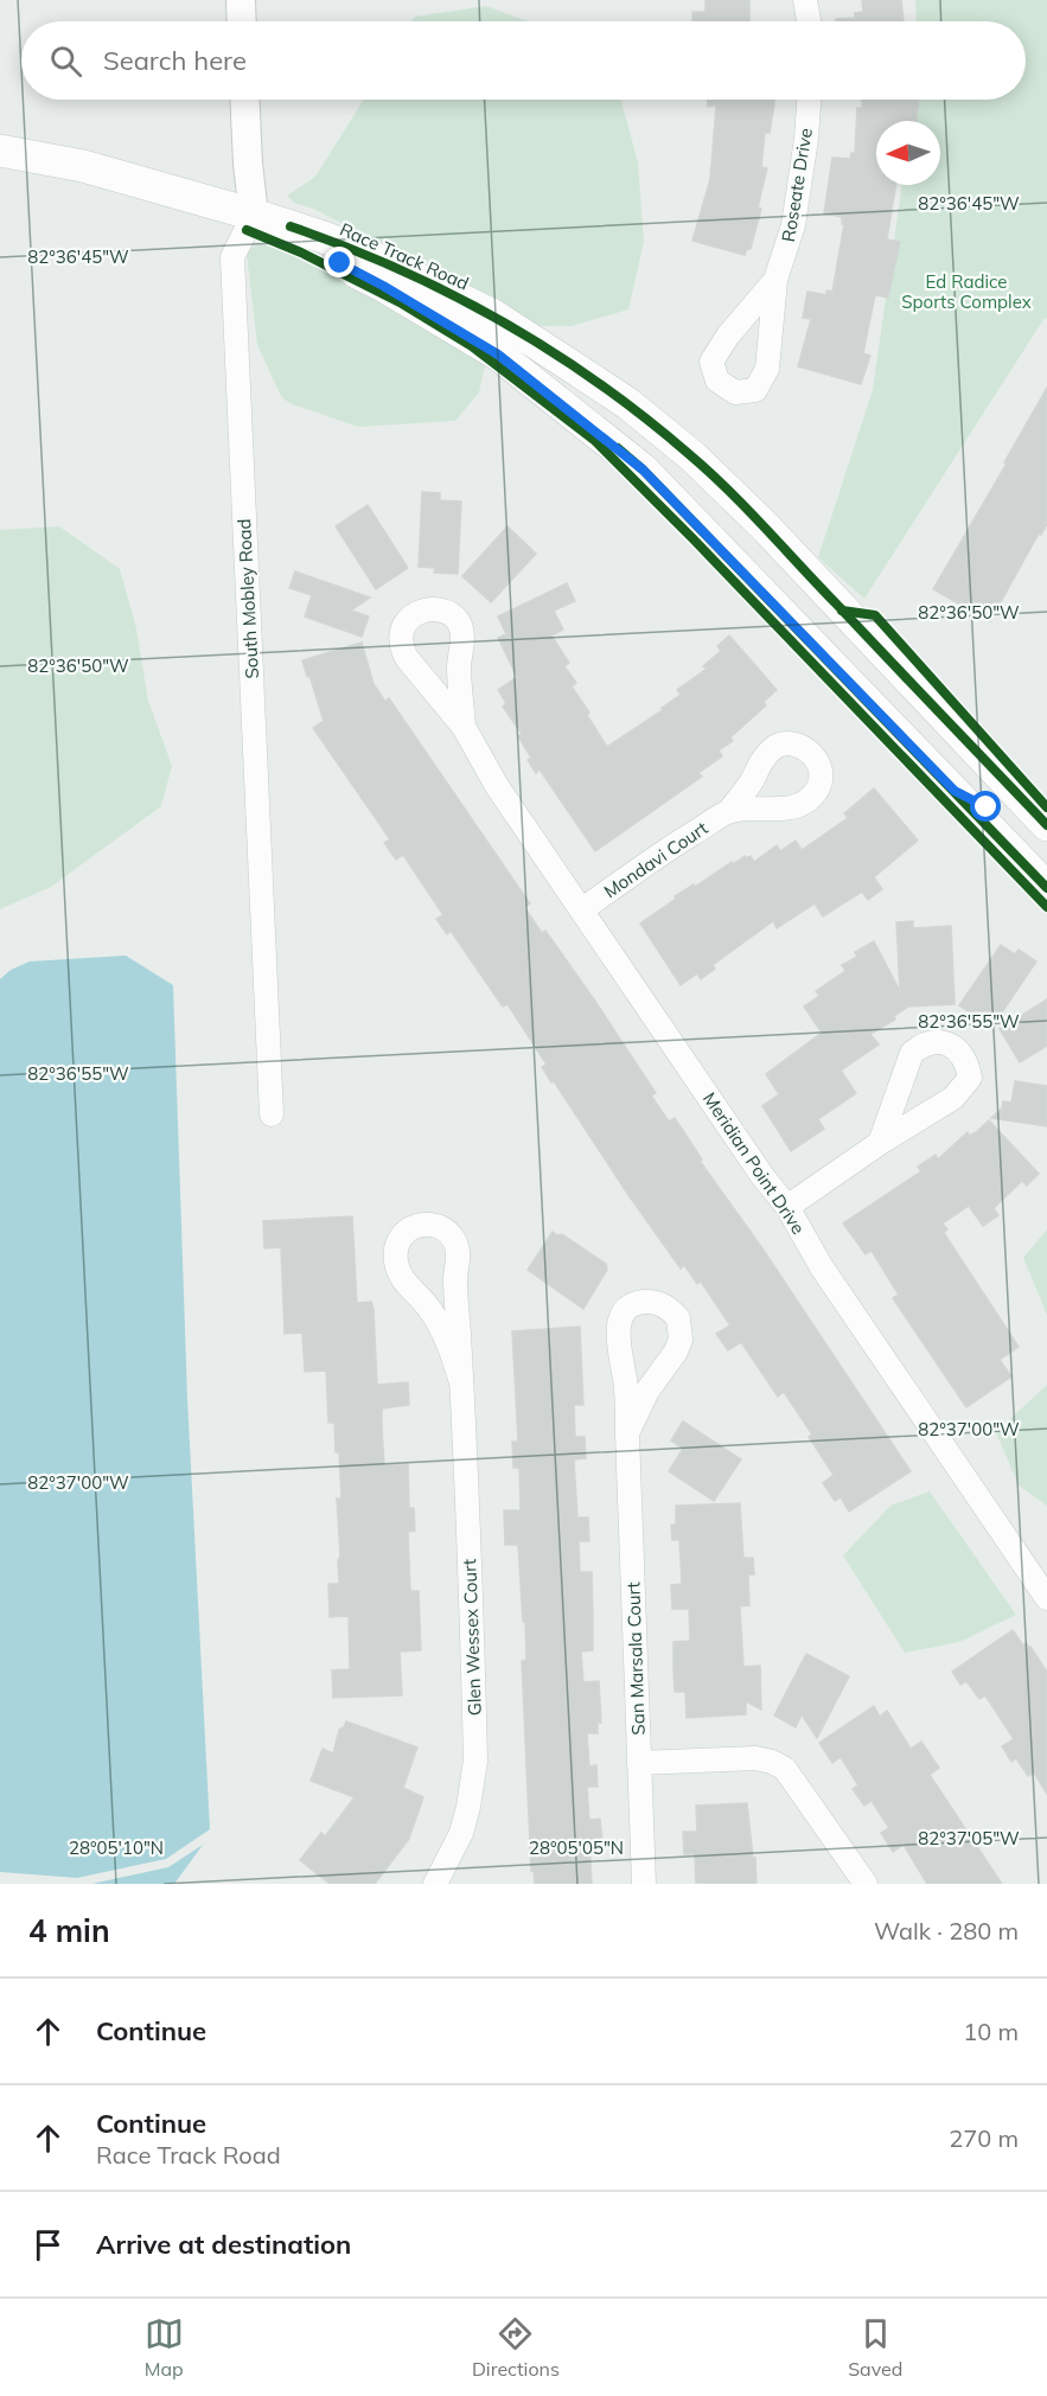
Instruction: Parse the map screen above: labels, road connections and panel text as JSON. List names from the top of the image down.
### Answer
{
  "streets": {
    "main road": ["Race Track Road"],
    "street": [
      "Roseate Drive",
      "South Mobley Road",
      "Mondavi Court",
      "Meridian Point Drive",
      "Glen Wessex Court",
      "San Marsala Court"
    ]
  },
  "crossings": [
    ["Race Track Road", "South Mobley Road"],
    ["Mondavi Court", "Meridian Point Drive"]
  ],
  "parks": ["Ed Radice Sports Complex"],
  "north": "left",
  "page": {
    "search": "Search here",
    "heading": ["4 min", "Walk · 280 m"],
    "list": [
      ["Continue", "10 m"],
      ["Continue", "Race Track Road", "270 m"],
      "Arrive at destination"
    ],
    "nav": ["Map", "Directions", "Saved"]
  },
  "coordinates": [
    "82°36'45\"W",
    "82°36'50\"W",
    "82°36'55\"W",
    "82°37'00\"W",
    "82°37'05\"W",
    "28°05'10\"N",
    "28°05'05\"N"
  ]
}
